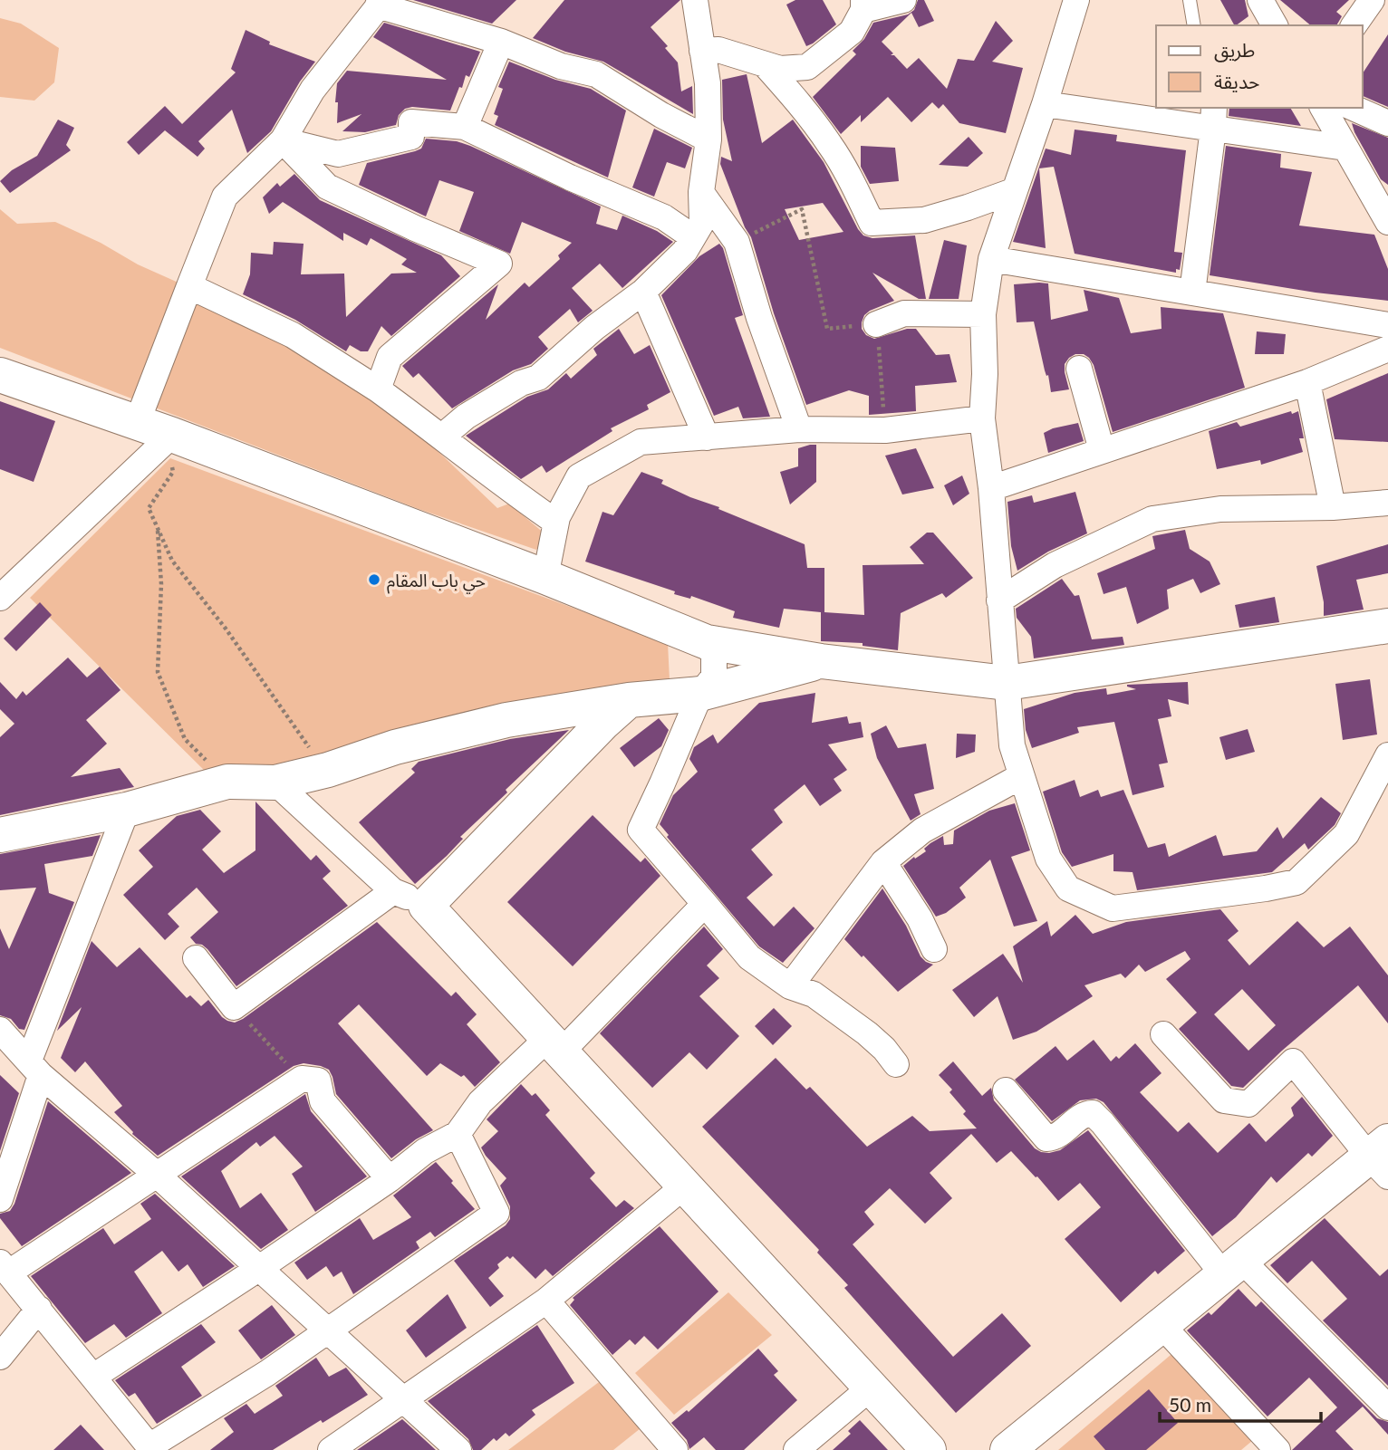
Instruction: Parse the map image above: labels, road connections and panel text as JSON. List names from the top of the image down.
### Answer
{
  "places": ["حي باب المقام"],
  "legend": ["طريق", "حديقة"],
  "scale_bar": "50 m"
}
